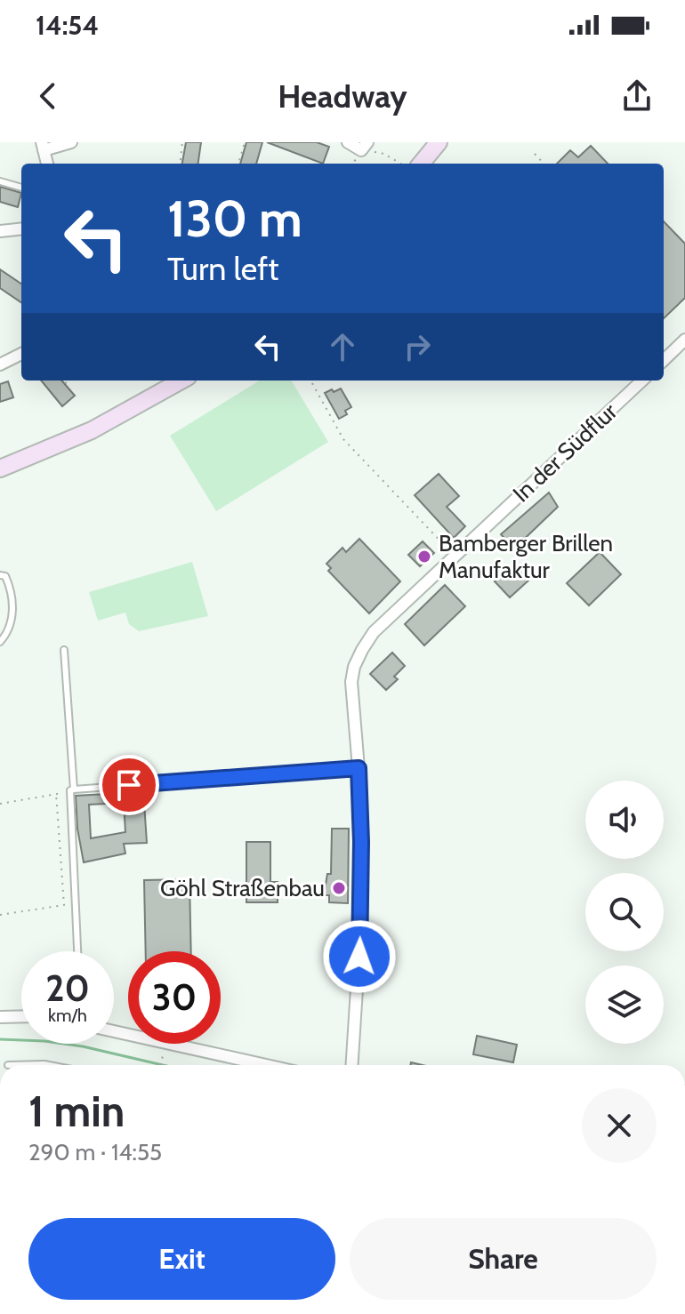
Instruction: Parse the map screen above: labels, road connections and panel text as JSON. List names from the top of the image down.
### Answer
{
  "streets": {
    "street": ["In der Südflur"]
  },
  "places": ["Bamberger Brillen Manufaktur", "Göhl Straßenbau"],
  "page": {
    "status": "14:54",
    "header": "Headway",
    "turn": ["130 m", "Turn left"],
    "speed": "20 km/h",
    "limit": "30",
    "heading": ["1 min", "290 m · 14:55"],
    "buttons": ["Exit", "Share"]
  }
}
